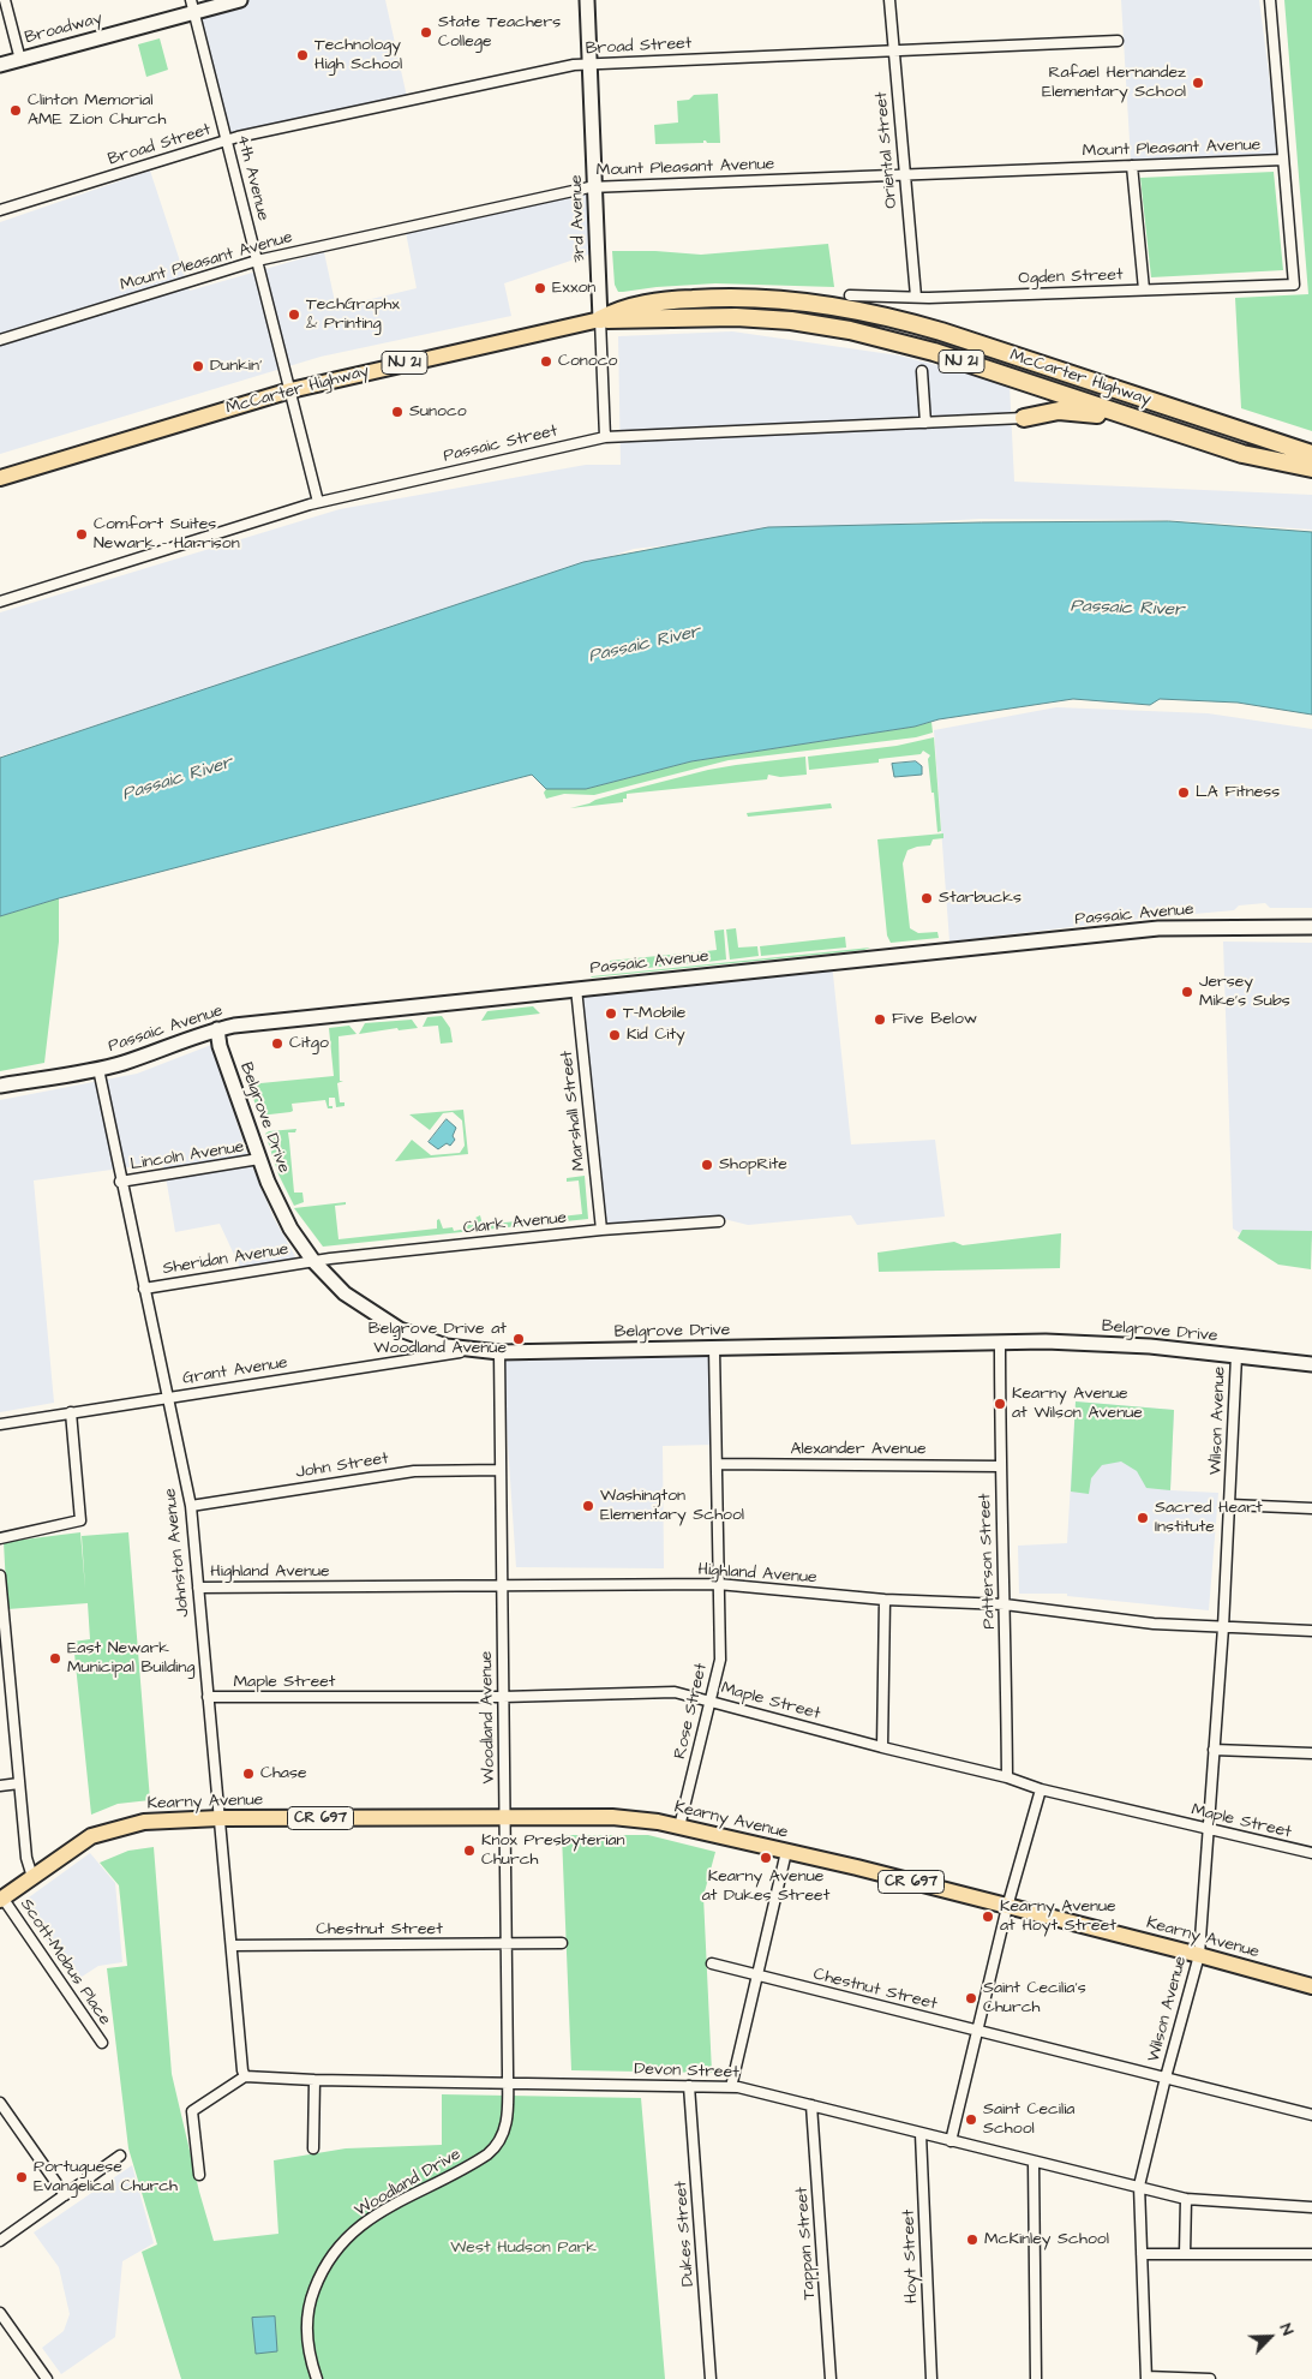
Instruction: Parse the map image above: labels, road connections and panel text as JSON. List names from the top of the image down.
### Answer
{
  "streets": {
    "highway": ["NJ 21", "McCarter Highway"],
    "main road": ["Kearny Avenue", "CR 697"],
    "street": [
      "Broadway",
      "Broad Street",
      "Mount Pleasant Avenue",
      "Oriental Street",
      "4th Avenue",
      "3rd Avenue",
      "Ogden Street",
      "Passaic Street",
      "Passaic Avenue",
      "Marshall Street",
      "Belgrove Drive",
      "Lincoln Avenue",
      "Clark Avenue",
      "Sheridan Avenue",
      "Grant Avenue",
      "Wilson Avenue",
      "Alexander Avenue",
      "John Street",
      "Johnston Avenue",
      "Patterson Street",
      "Highland Avenue",
      "Maple Street",
      "Rose Street",
      "Woodland Avenue",
      "Chestnut Street",
      "Scott-Mobus Place",
      "Devon Street",
      "Woodland Drive",
      "Dukes Street",
      "Tappan Street",
      "Hoyt Street"
    ]
  },
  "crossings": [
    ["Broadway", "4th Avenue"],
    ["Broad Street", "Oriental Street"],
    ["Broad Street", "4th Avenue"],
    ["Broad Street", "3rd Avenue"],
    ["Mount Pleasant Avenue", "Oriental Street"],
    ["Mount Pleasant Avenue", "4th Avenue"],
    ["Mount Pleasant Avenue", "3rd Avenue"],
    ["Mount Pleasant Avenue", "Ogden Street"],
    ["Oriental Street", "Ogden Street"],
    ["4th Avenue", "McCarter Highway"],
    ["4th Avenue", "Passaic Street"],
    ["3rd Avenue", "McCarter Highway"],
    ["3rd Avenue", "Passaic Street"],
    ["Passaic Avenue", "Marshall Street"],
    ["Passaic Avenue", "Belgrove Drive"],
    ["Passaic Avenue", "Johnston Avenue"],
    ["Marshall Street", "Clark Avenue"],
    ["Belgrove Drive", "Lincoln Avenue"],
    ["Belgrove Drive", "Clark Avenue"],
    ["Belgrove Drive", "Sheridan Avenue"],
    ["Belgrove Drive", "Grant Avenue"],
    ["Belgrove Drive", "Wilson Avenue"],
    ["Belgrove Drive", "Patterson Street"],
    ["Belgrove Drive", "Rose Street"],
    ["Belgrove Drive", "Woodland Avenue"],
    ["Lincoln Avenue", "Johnston Avenue"],
    ["Clark Avenue", "Sheridan Avenue"],
    ["Sheridan Avenue", "Johnston Avenue"],
    ["Grant Avenue", "Johnston Avenue"],
    ["Wilson Avenue", "Highland Avenue"],
    ["Wilson Avenue", "Maple Street"],
    ["Wilson Avenue", "Kearny Avenue"],
    ["Wilson Avenue", "Chestnut Street"],
    ["Wilson Avenue", "Devon Street"],
    ["Alexander Avenue", "Patterson Street"],
    ["Alexander Avenue", "Rose Street"],
    ["John Street", "Johnston Avenue"],
    ["John Street", "Woodland Avenue"],
    ["Johnston Avenue", "Highland Avenue"],
    ["Johnston Avenue", "Maple Street"],
    ["Johnston Avenue", "Kearny Avenue"],
    ["Johnston Avenue", "Chestnut Street"],
    ["Johnston Avenue", "Devon Street"],
    ["Patterson Street", "Highland Avenue"],
    ["Patterson Street", "Maple Street"],
    ["Highland Avenue", "Rose Street"],
    ["Highland Avenue", "Woodland Avenue"],
    ["Maple Street", "Rose Street"],
    ["Maple Street", "Woodland Avenue"],
    ["Rose Street", "Kearny Avenue"],
    ["Woodland Avenue", "Kearny Avenue"],
    ["Woodland Avenue", "Chestnut Street"],
    ["Woodland Avenue", "Devon Street"],
    ["Woodland Avenue", "Woodland Drive"],
    ["Kearny Avenue", "CR 697"],
    ["CR 697", "Scott-Mobus Place"],
    ["Devon Street", "Woodland Drive"],
    ["Devon Street", "Dukes Street"],
    ["Devon Street", "Tappan Street"],
    ["Devon Street", "Hoyt Street"]
  ],
  "water": ["Passaic River"],
  "parks": ["West Hudson Park"],
  "places": [
    "State Teachers College",
    "Technology High School",
    "Rafael Hernandez Elementary School",
    "Clinton Memorial AME Zion Church",
    "Exxon",
    "TechGraphx & Printing",
    "Conoco",
    "Dunkin'",
    "Sunoco",
    "Comfort Suites Newark - Harrison",
    "LA Fitness",
    "Starbucks",
    "Jersey Mike's Subs",
    "T-Mobile",
    "Five Below",
    "Kid City",
    "Citgo",
    "ShopRite",
    "Belgrove Drive at Woodland Avenue",
    "Kearny Avenue at Wilson Avenue",
    "Washington Elementary School",
    "Sacred Heart Institute",
    "East Newark Municipal Building",
    "Chase",
    "Knox Presbyterian Church",
    "Kearny Avenue at Dukes Street",
    "Kearny Avenue at Hoyt Street",
    "Saint Cecilia's Church",
    "Saint Cecilia School",
    "Portuguese Evangelical Church",
    "McKinley School"
  ],
  "north": "top right"
}
